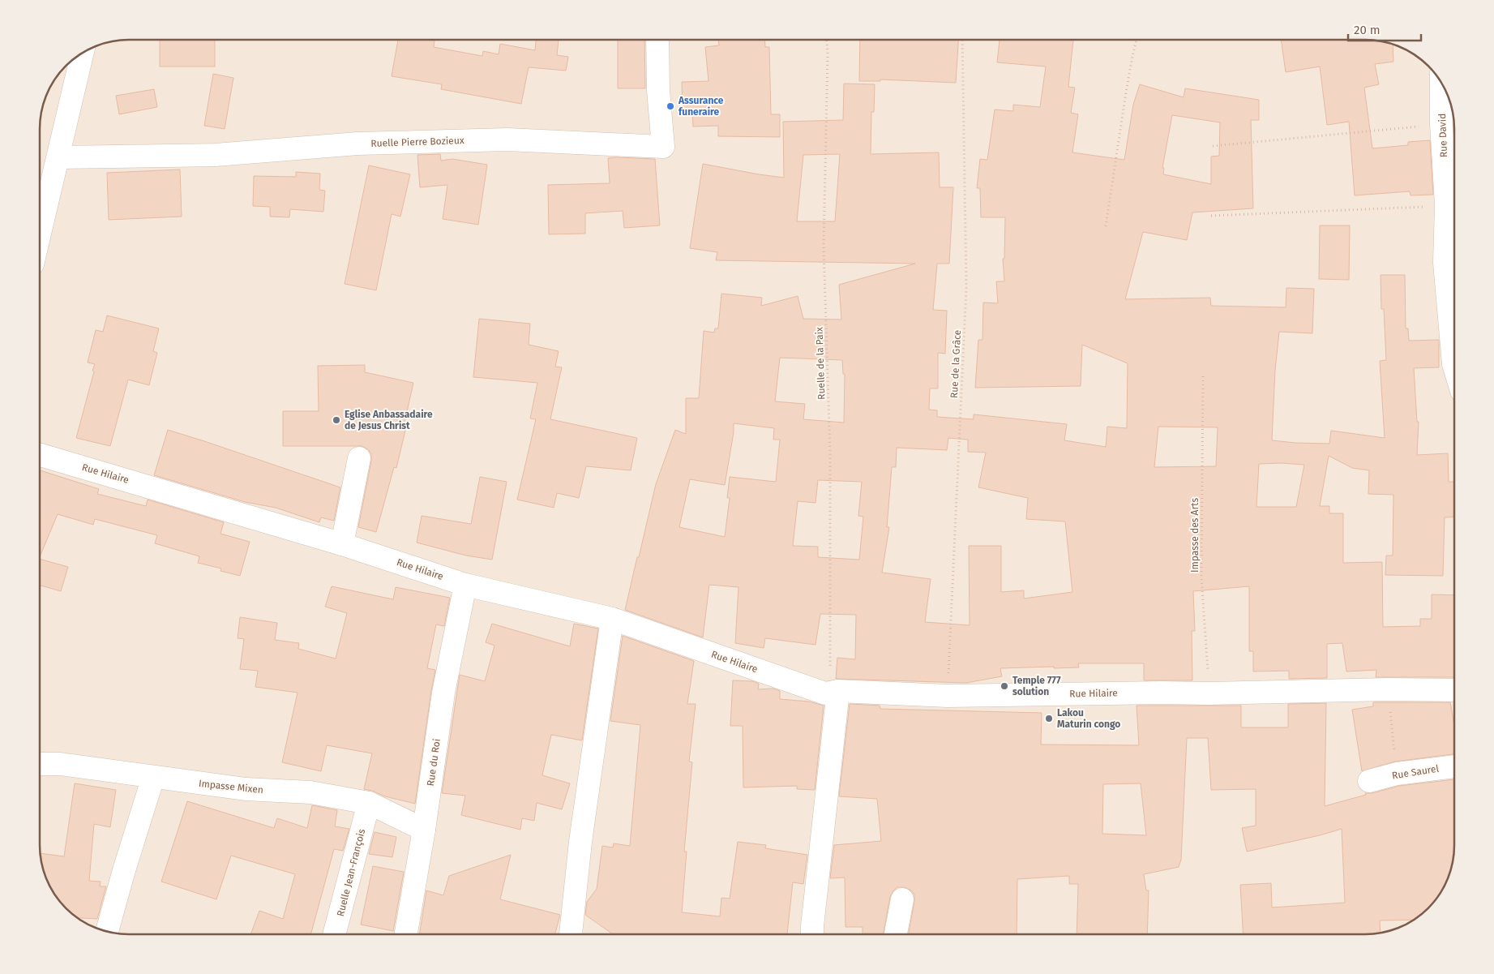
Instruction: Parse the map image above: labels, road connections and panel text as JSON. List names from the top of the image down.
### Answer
{
  "streets": {
    "street": [
      "Rue David",
      "Ruelle Pierre Bozieux",
      "Rue Hilaire",
      "Rue du Roi",
      "Rue Saurel",
      "Impasse Mixen",
      "Ruelle Jean-François"
    ],
    "path": ["Ruelle de la Paix", "Rue de la Grâce", "Impasse des Arts"]
  },
  "crossings": [
    ["Ruelle de la Paix", "Rue Hilaire"],
    ["Rue de la Grâce", "Rue Hilaire"],
    ["Rue Hilaire", "Impasse des Arts"],
    ["Rue Hilaire", "Rue du Roi"],
    ["Rue du Roi", "Impasse Mixen"],
    ["Impasse Mixen", "Ruelle Jean-François"]
  ],
  "places": [
    "Assurance funeraire",
    "Eglise Anbassadaire de Jesus Christ",
    "Temple 777 solution",
    "Lakou Maturin congo"
  ],
  "scale_bar": "20 m"
}
